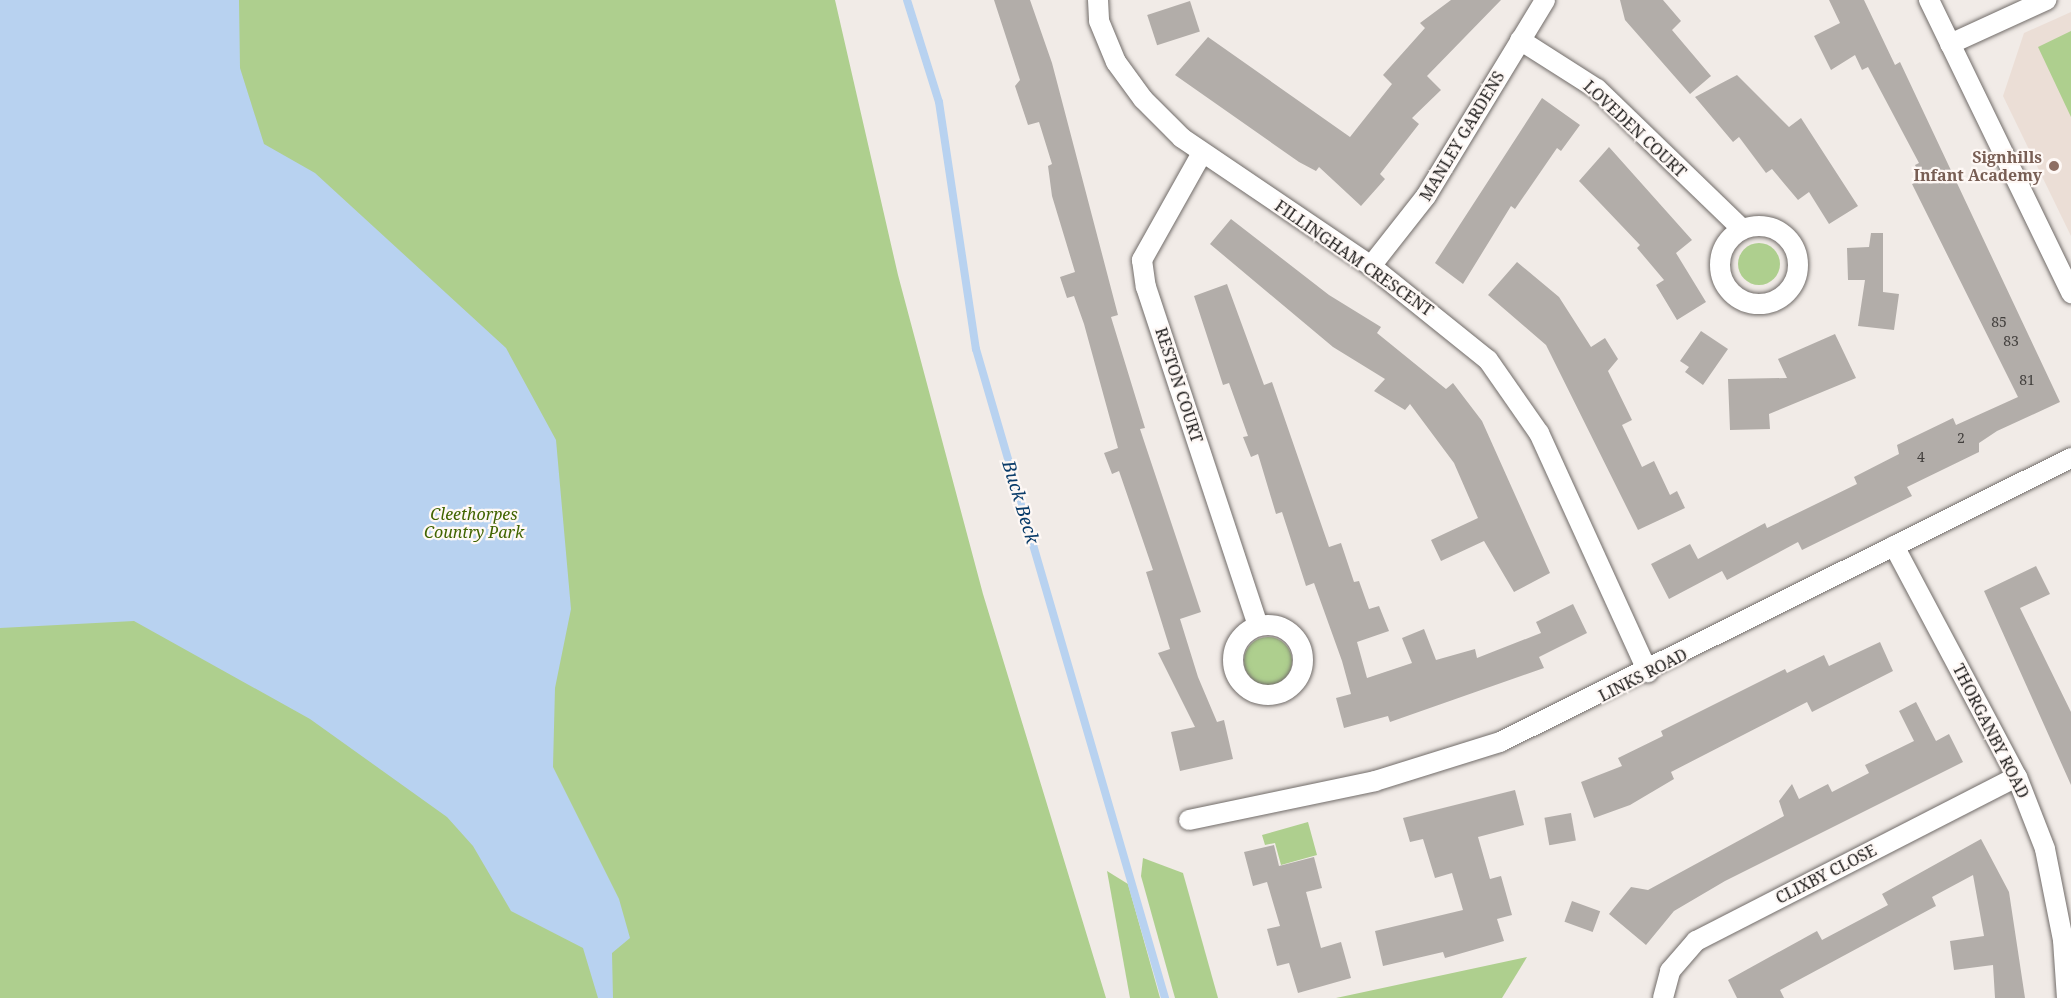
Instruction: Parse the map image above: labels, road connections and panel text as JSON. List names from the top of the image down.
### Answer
{
  "streets": {
    "street": [
      "LOVEDEN COURT",
      "MANLEY GARDENS",
      "FILLINGHAM CRESCENT",
      "RESTON COURT",
      "LINKS ROAD",
      "THORGANBY ROAD",
      "CLIXBY CLOSE"
    ]
  },
  "crossings": [
    ["LOVEDEN COURT", "MANLEY GARDENS"],
    ["MANLEY GARDENS", "FILLINGHAM CRESCENT"],
    ["FILLINGHAM CRESCENT", "RESTON COURT"],
    ["FILLINGHAM CRESCENT", "LINKS ROAD"],
    ["LINKS ROAD", "THORGANBY ROAD"],
    ["THORGANBY ROAD", "CLIXBY CLOSE"]
  ],
  "water": ["Buck Beck"],
  "parks": ["Cleethorpes Country Park"],
  "places": ["Signhills Infant Academy"],
  "house_numbers": [
    "85",
    "83",
    "81",
    "2",
    "4"
  ]
}
